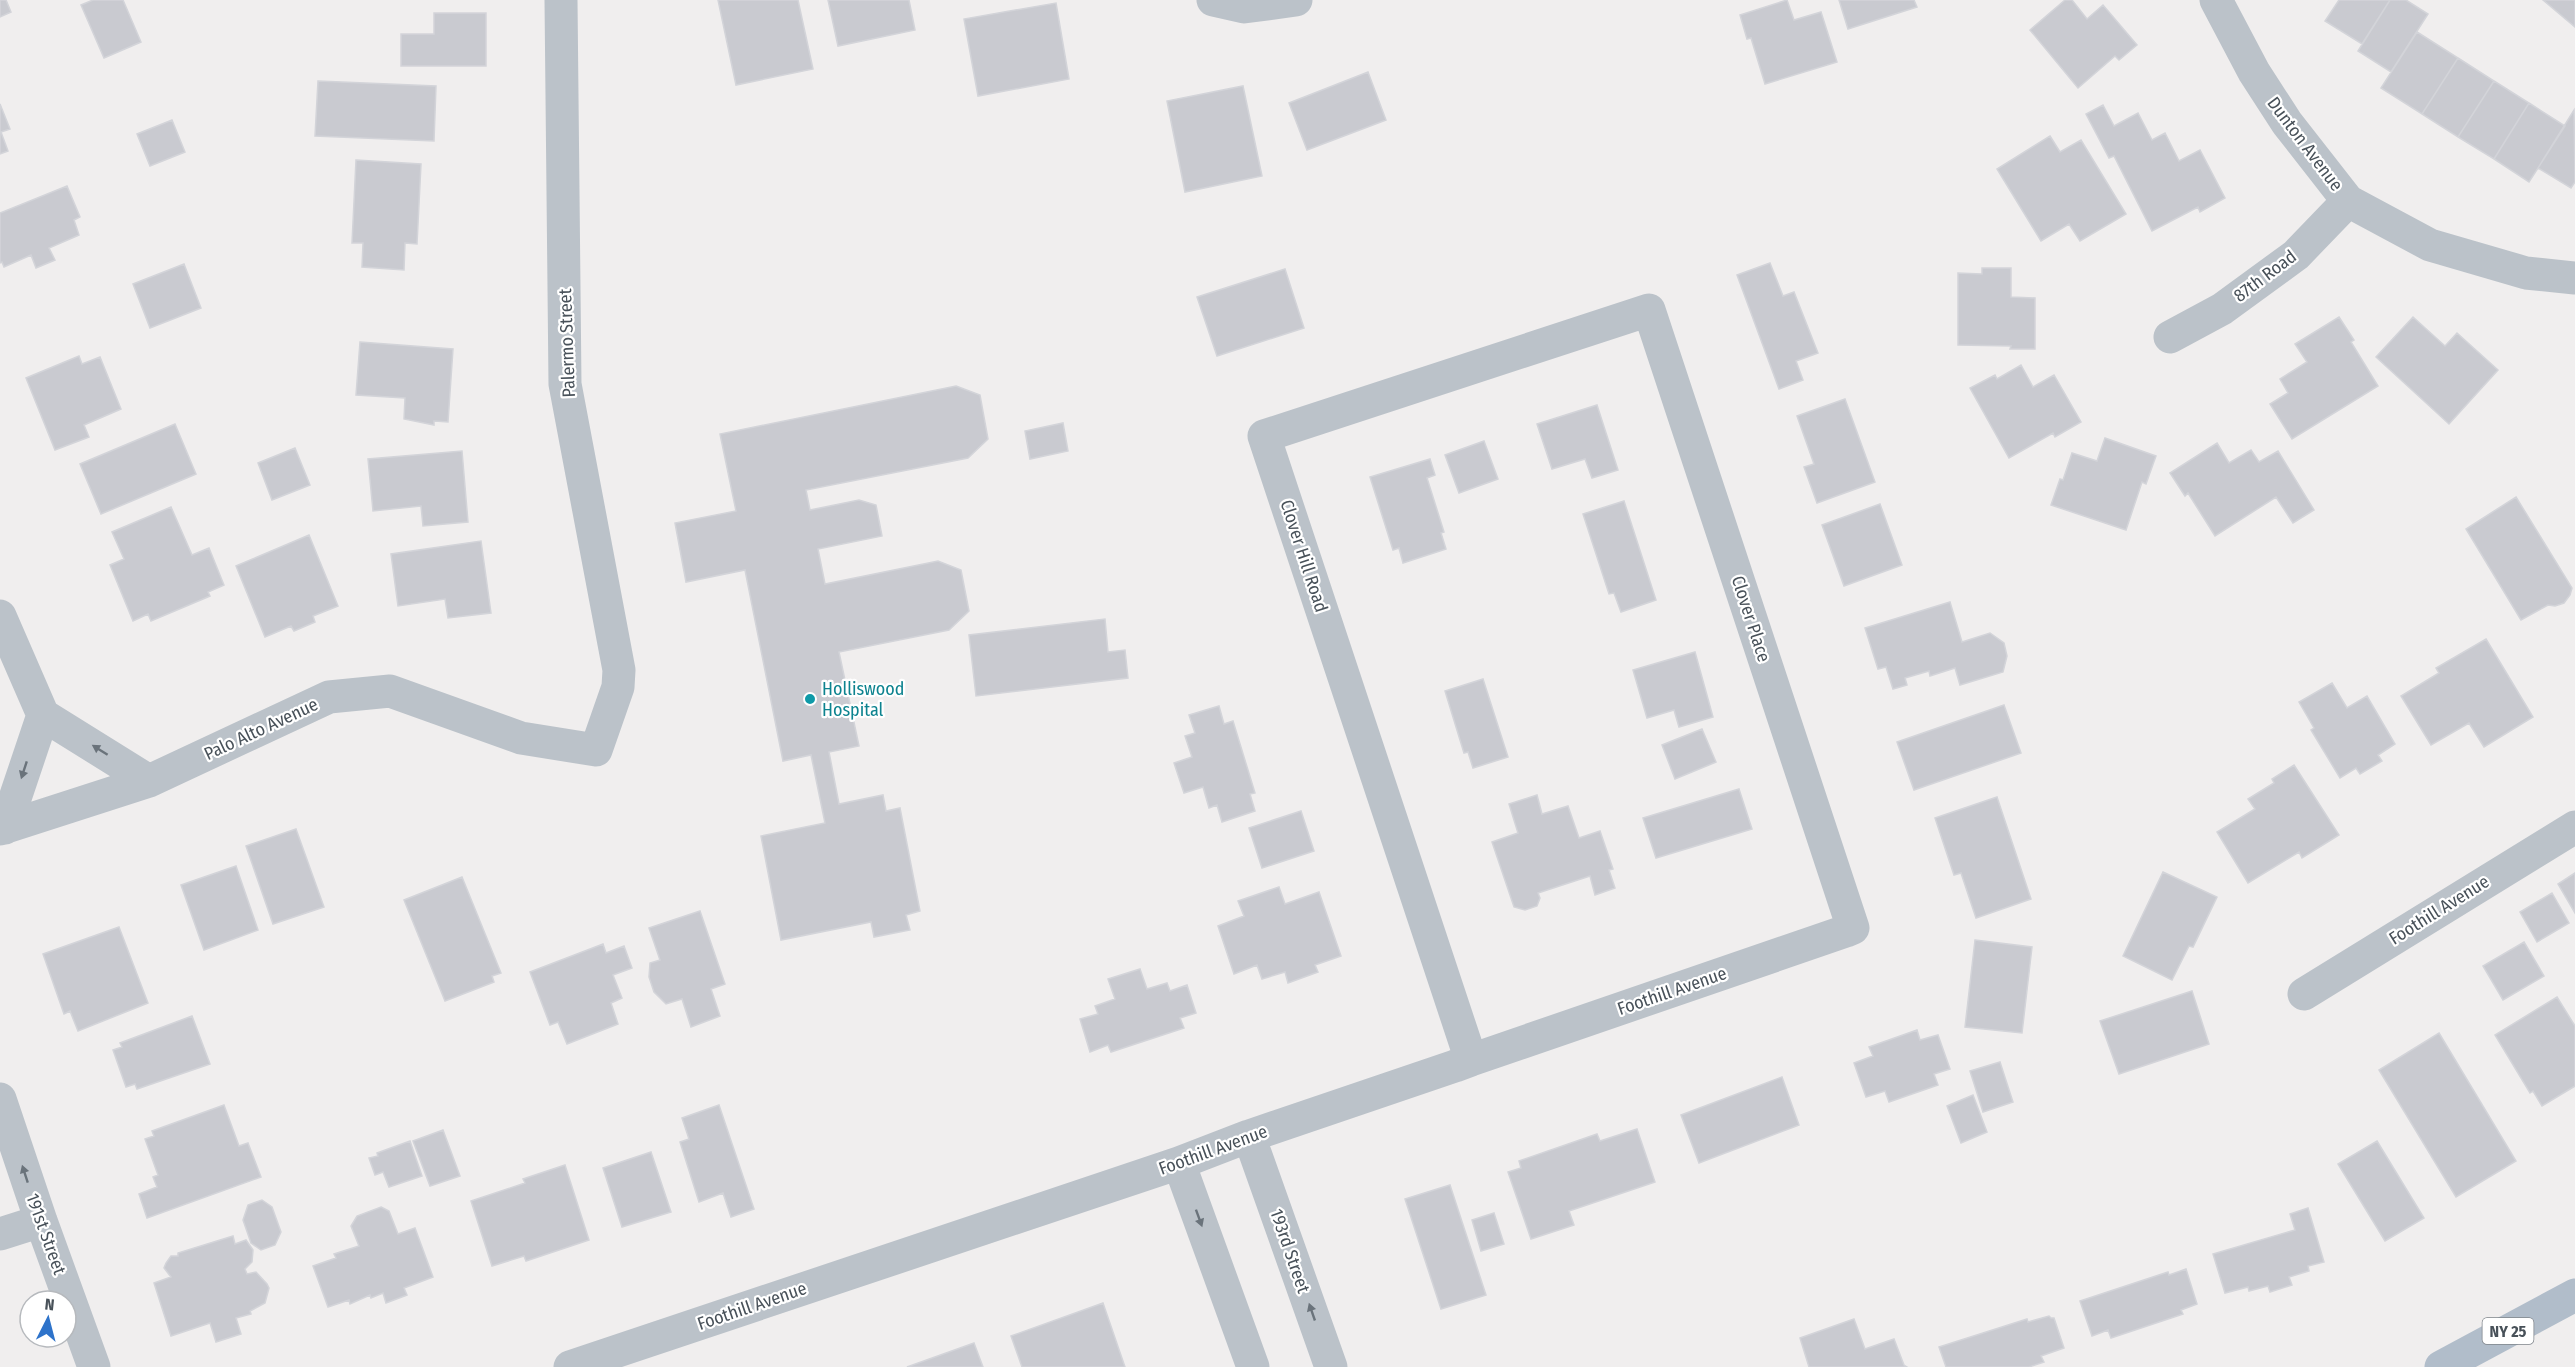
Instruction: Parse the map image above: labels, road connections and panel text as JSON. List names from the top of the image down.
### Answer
{
  "streets": {
    "main road": ["NY 25"],
    "street": [
      "Dunton Avenue",
      "87th Road",
      "Palermo Street",
      "Clover Hill Road",
      "Clover Place",
      "Palo Alto Avenue",
      "Foothill Avenue",
      "191st Street",
      "193rd Street"
    ]
  },
  "crossings": [
    ["Dunton Avenue", "87th Road"],
    ["Palermo Street", "Palo Alto Avenue"],
    ["Clover Hill Road", "Clover Place"],
    ["Clover Hill Road", "Foothill Avenue"],
    ["Clover Place", "Foothill Avenue"],
    ["Foothill Avenue", "193rd Street"]
  ],
  "one_way": ["191st Street"],
  "places": ["Holliswood Hospital"],
  "north": "top"
}
